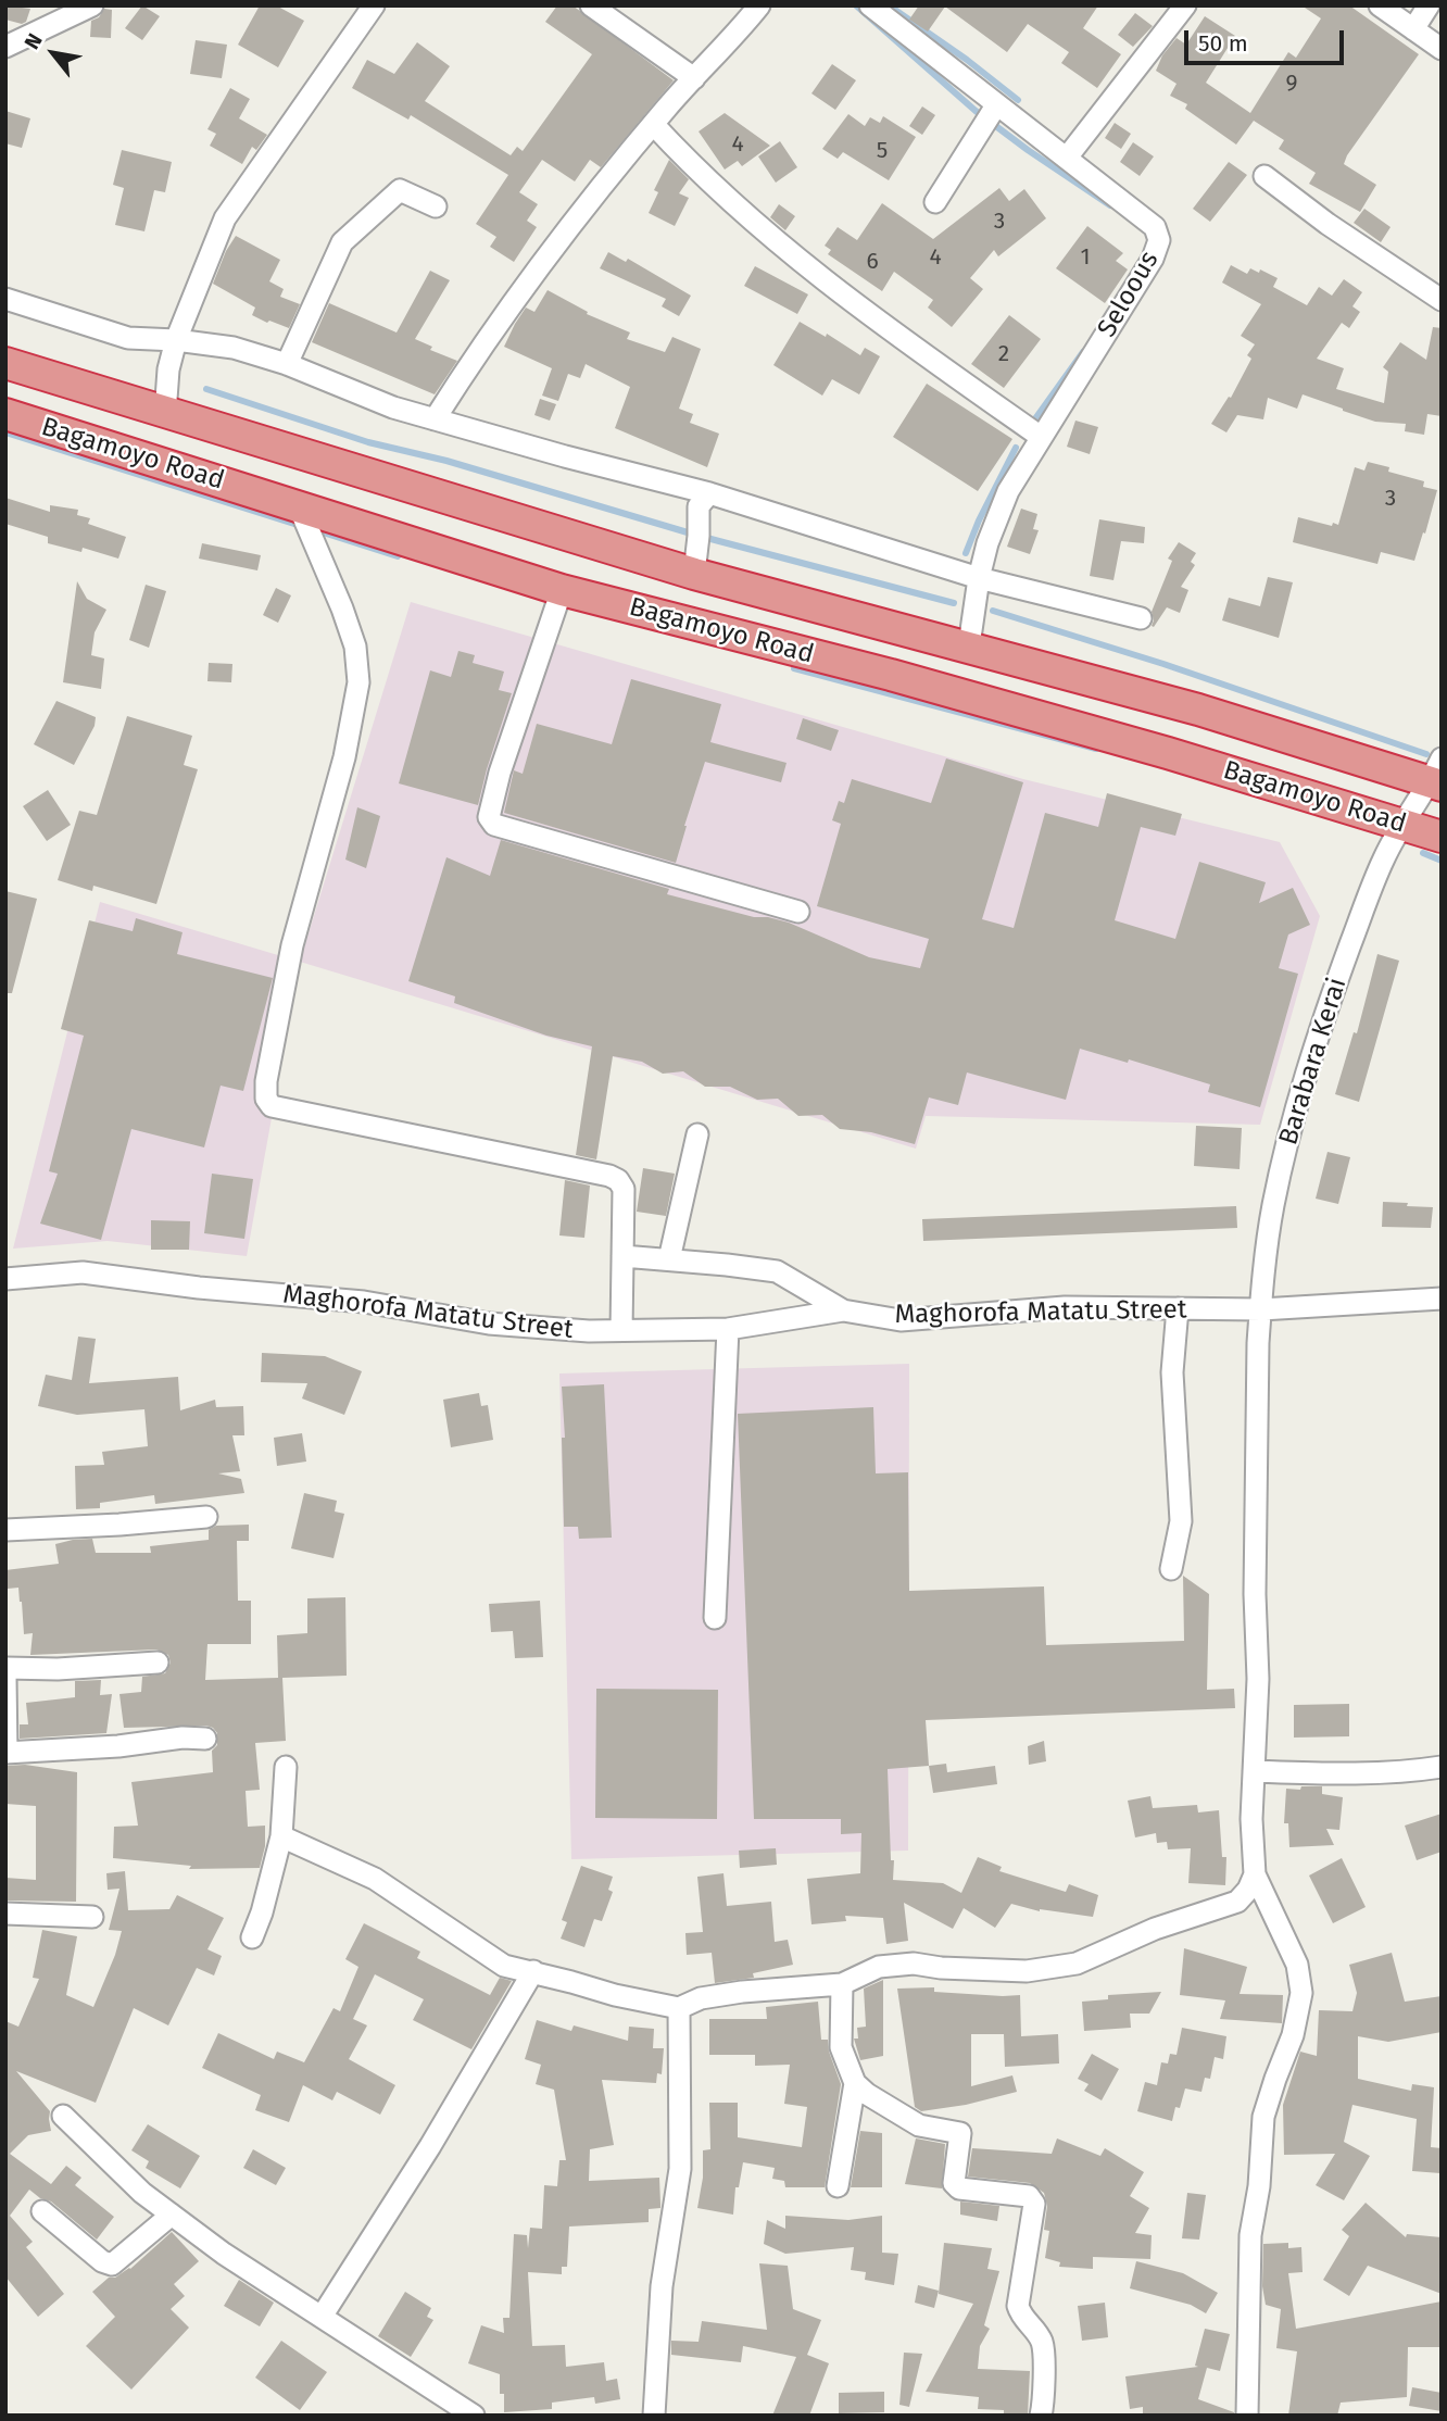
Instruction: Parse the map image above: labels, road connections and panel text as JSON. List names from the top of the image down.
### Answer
{
  "streets": {
    "highway": ["Bagamoyo Road"],
    "street": ["Seloous", "Barabara Kerai", "Maghorofa Matatu Street"]
  },
  "crossings": [
    ["Seloous", "Bagamoyo Road"],
    ["Bagamoyo Road", "Barabara Kerai"],
    ["Barabara Kerai", "Maghorofa Matatu Street"]
  ],
  "house_numbers": [
    "9",
    "4",
    "5",
    "3",
    "4",
    "1",
    "6",
    "2",
    "3"
  ],
  "scale_bar": "50 m",
  "north": "top left"
}
